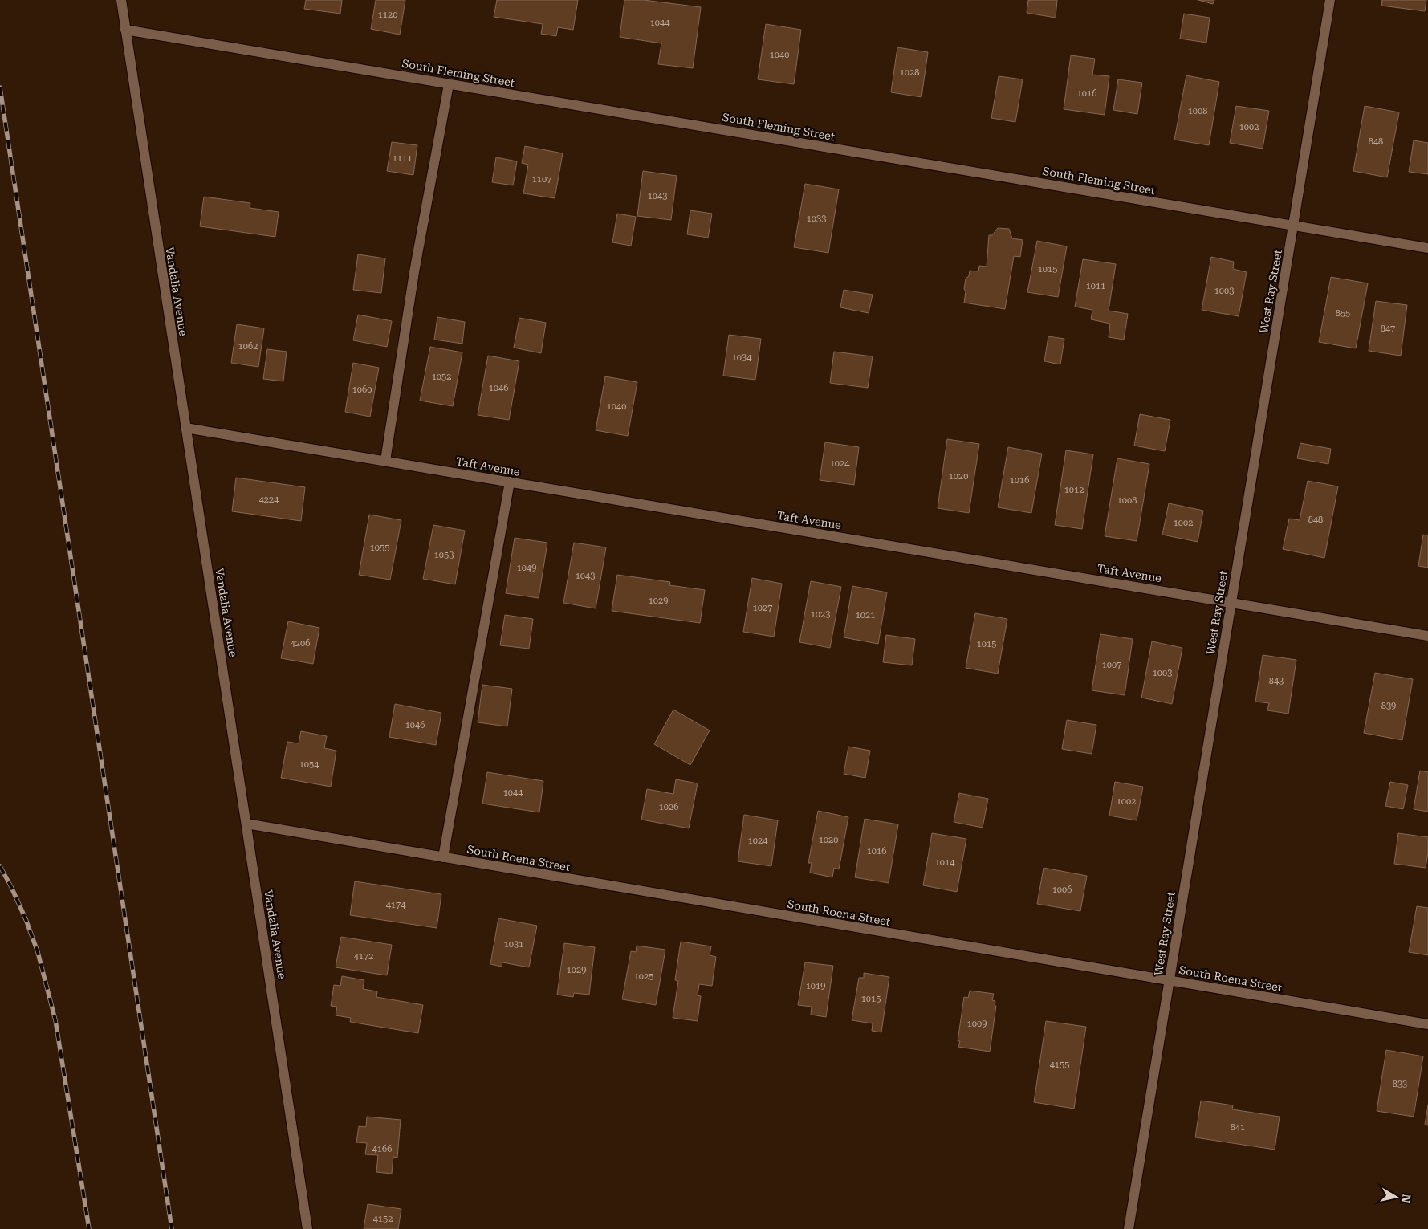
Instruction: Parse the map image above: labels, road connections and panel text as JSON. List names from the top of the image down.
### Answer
{
  "streets": {
    "street": [
      "South Fleming Street",
      "Vandalia Avenue",
      "West Ray Street",
      "Taft Avenue",
      "South Roena Street"
    ]
  },
  "crossings": [
    ["South Fleming Street", "Vandalia Avenue"],
    ["South Fleming Street", "West Ray Street"],
    ["Vandalia Avenue", "Taft Avenue"],
    ["Vandalia Avenue", "South Roena Street"],
    ["West Ray Street", "Taft Avenue"],
    ["West Ray Street", "South Roena Street"]
  ],
  "house_numbers": [
    "1120",
    "1044",
    "1040",
    "1028",
    "1016",
    "1008",
    "1002",
    "848",
    "1111",
    "1107",
    "1043",
    "1033",
    "1015",
    "1011",
    "1003",
    "855",
    "847",
    "1062",
    "1034",
    "1052",
    "1046",
    "1060",
    "1040",
    "1024",
    "1020",
    "1016",
    "1012",
    "4224",
    "1008",
    "848",
    "1002",
    "1055",
    "1053",
    "1049",
    "1043",
    "1029",
    "1027",
    "1023",
    "1021",
    "4206",
    "1015",
    "1007",
    "1003",
    "843",
    "839",
    "1046",
    "1054",
    "1044",
    "1002",
    "1026",
    "1020",
    "1024",
    "1016",
    "1014",
    "1006",
    "4174",
    "1031",
    "4172",
    "1029",
    "1025",
    "1019",
    "1015",
    "1009",
    "4155",
    "833",
    "841",
    "4166",
    "4152"
  ],
  "north": "right"
}
